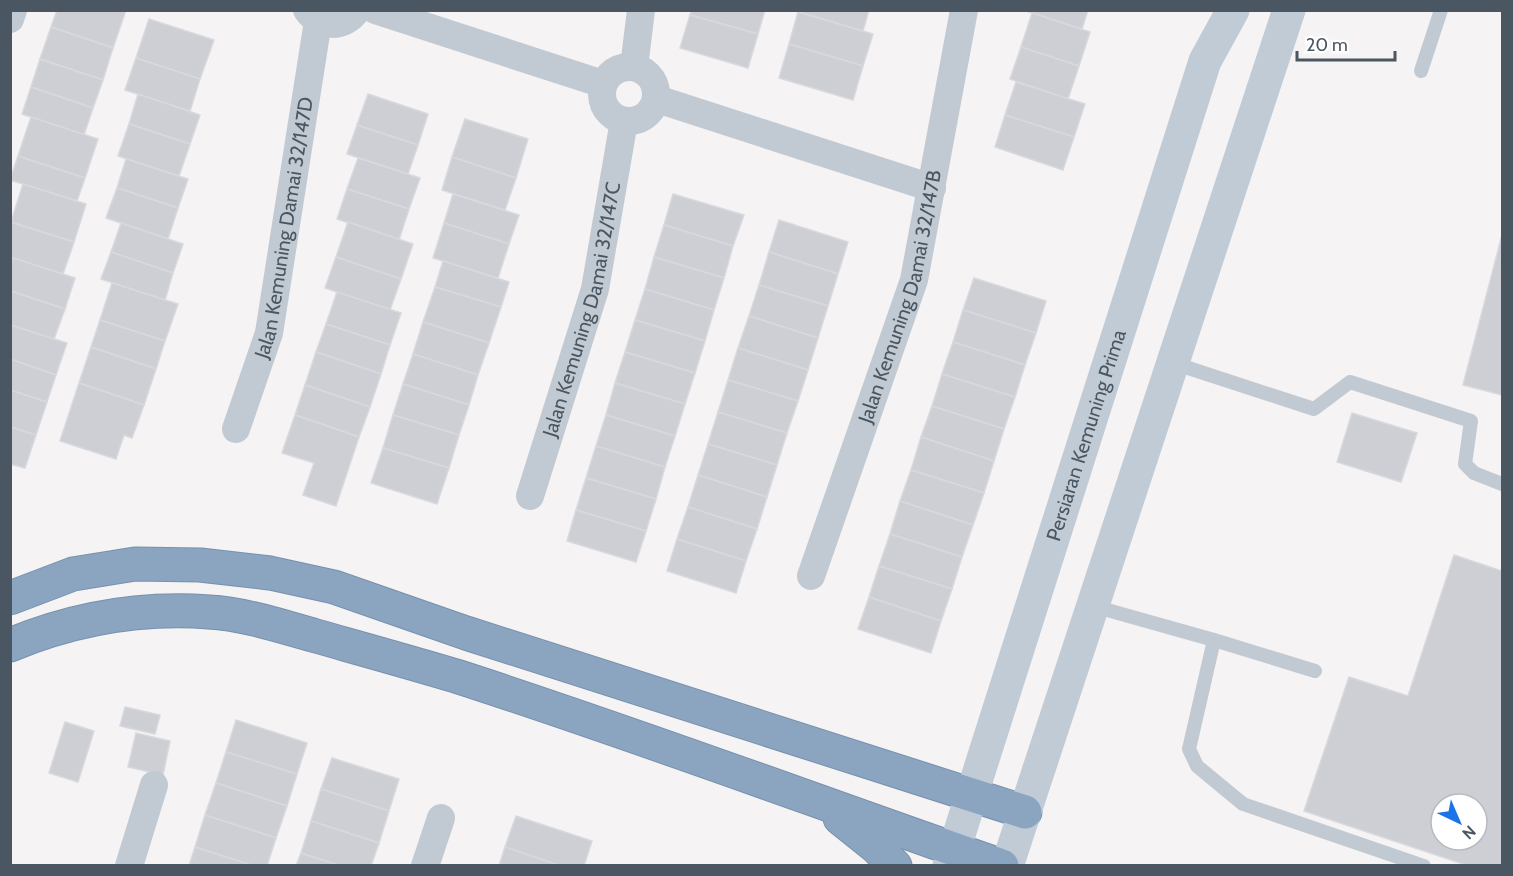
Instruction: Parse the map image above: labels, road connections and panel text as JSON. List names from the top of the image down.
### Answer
{
  "streets": {
    "street": [
      "Jalan Kemuning Damai 32/147D",
      "Jalan Kemuning Damai 32/147B",
      "Jalan Kemuning Damai 32/147C",
      "Persiaran Kemuning Prima"
    ]
  },
  "scale_bar": "20 m",
  "north": "bottom right"
}
